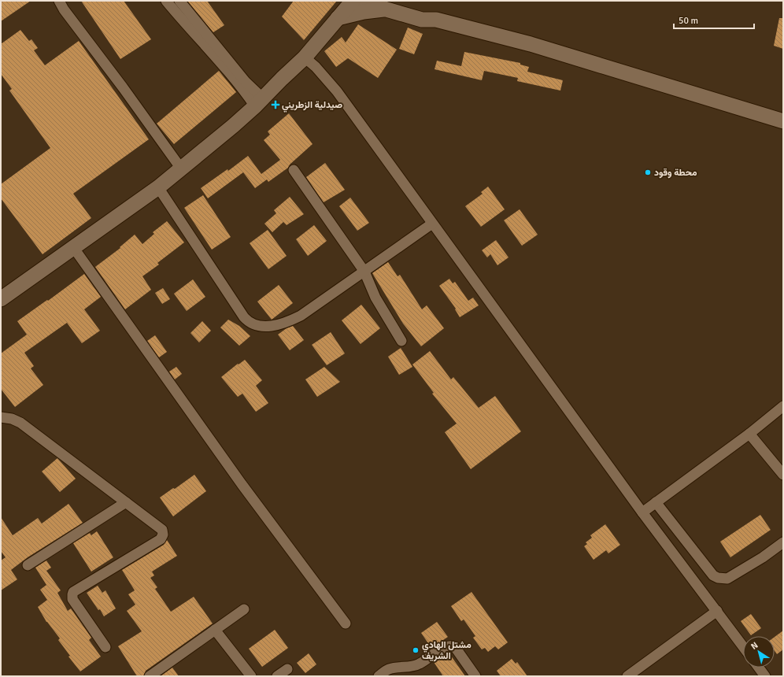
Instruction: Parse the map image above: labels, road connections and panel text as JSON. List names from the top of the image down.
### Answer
{
  "places": {
    "health": ["صيدلية الزطريني"],
    "other": ["محطة وقود", "مشتل الهادي الشريف"]
  },
  "scale_bar": "50 m",
  "north": "top left"
}
